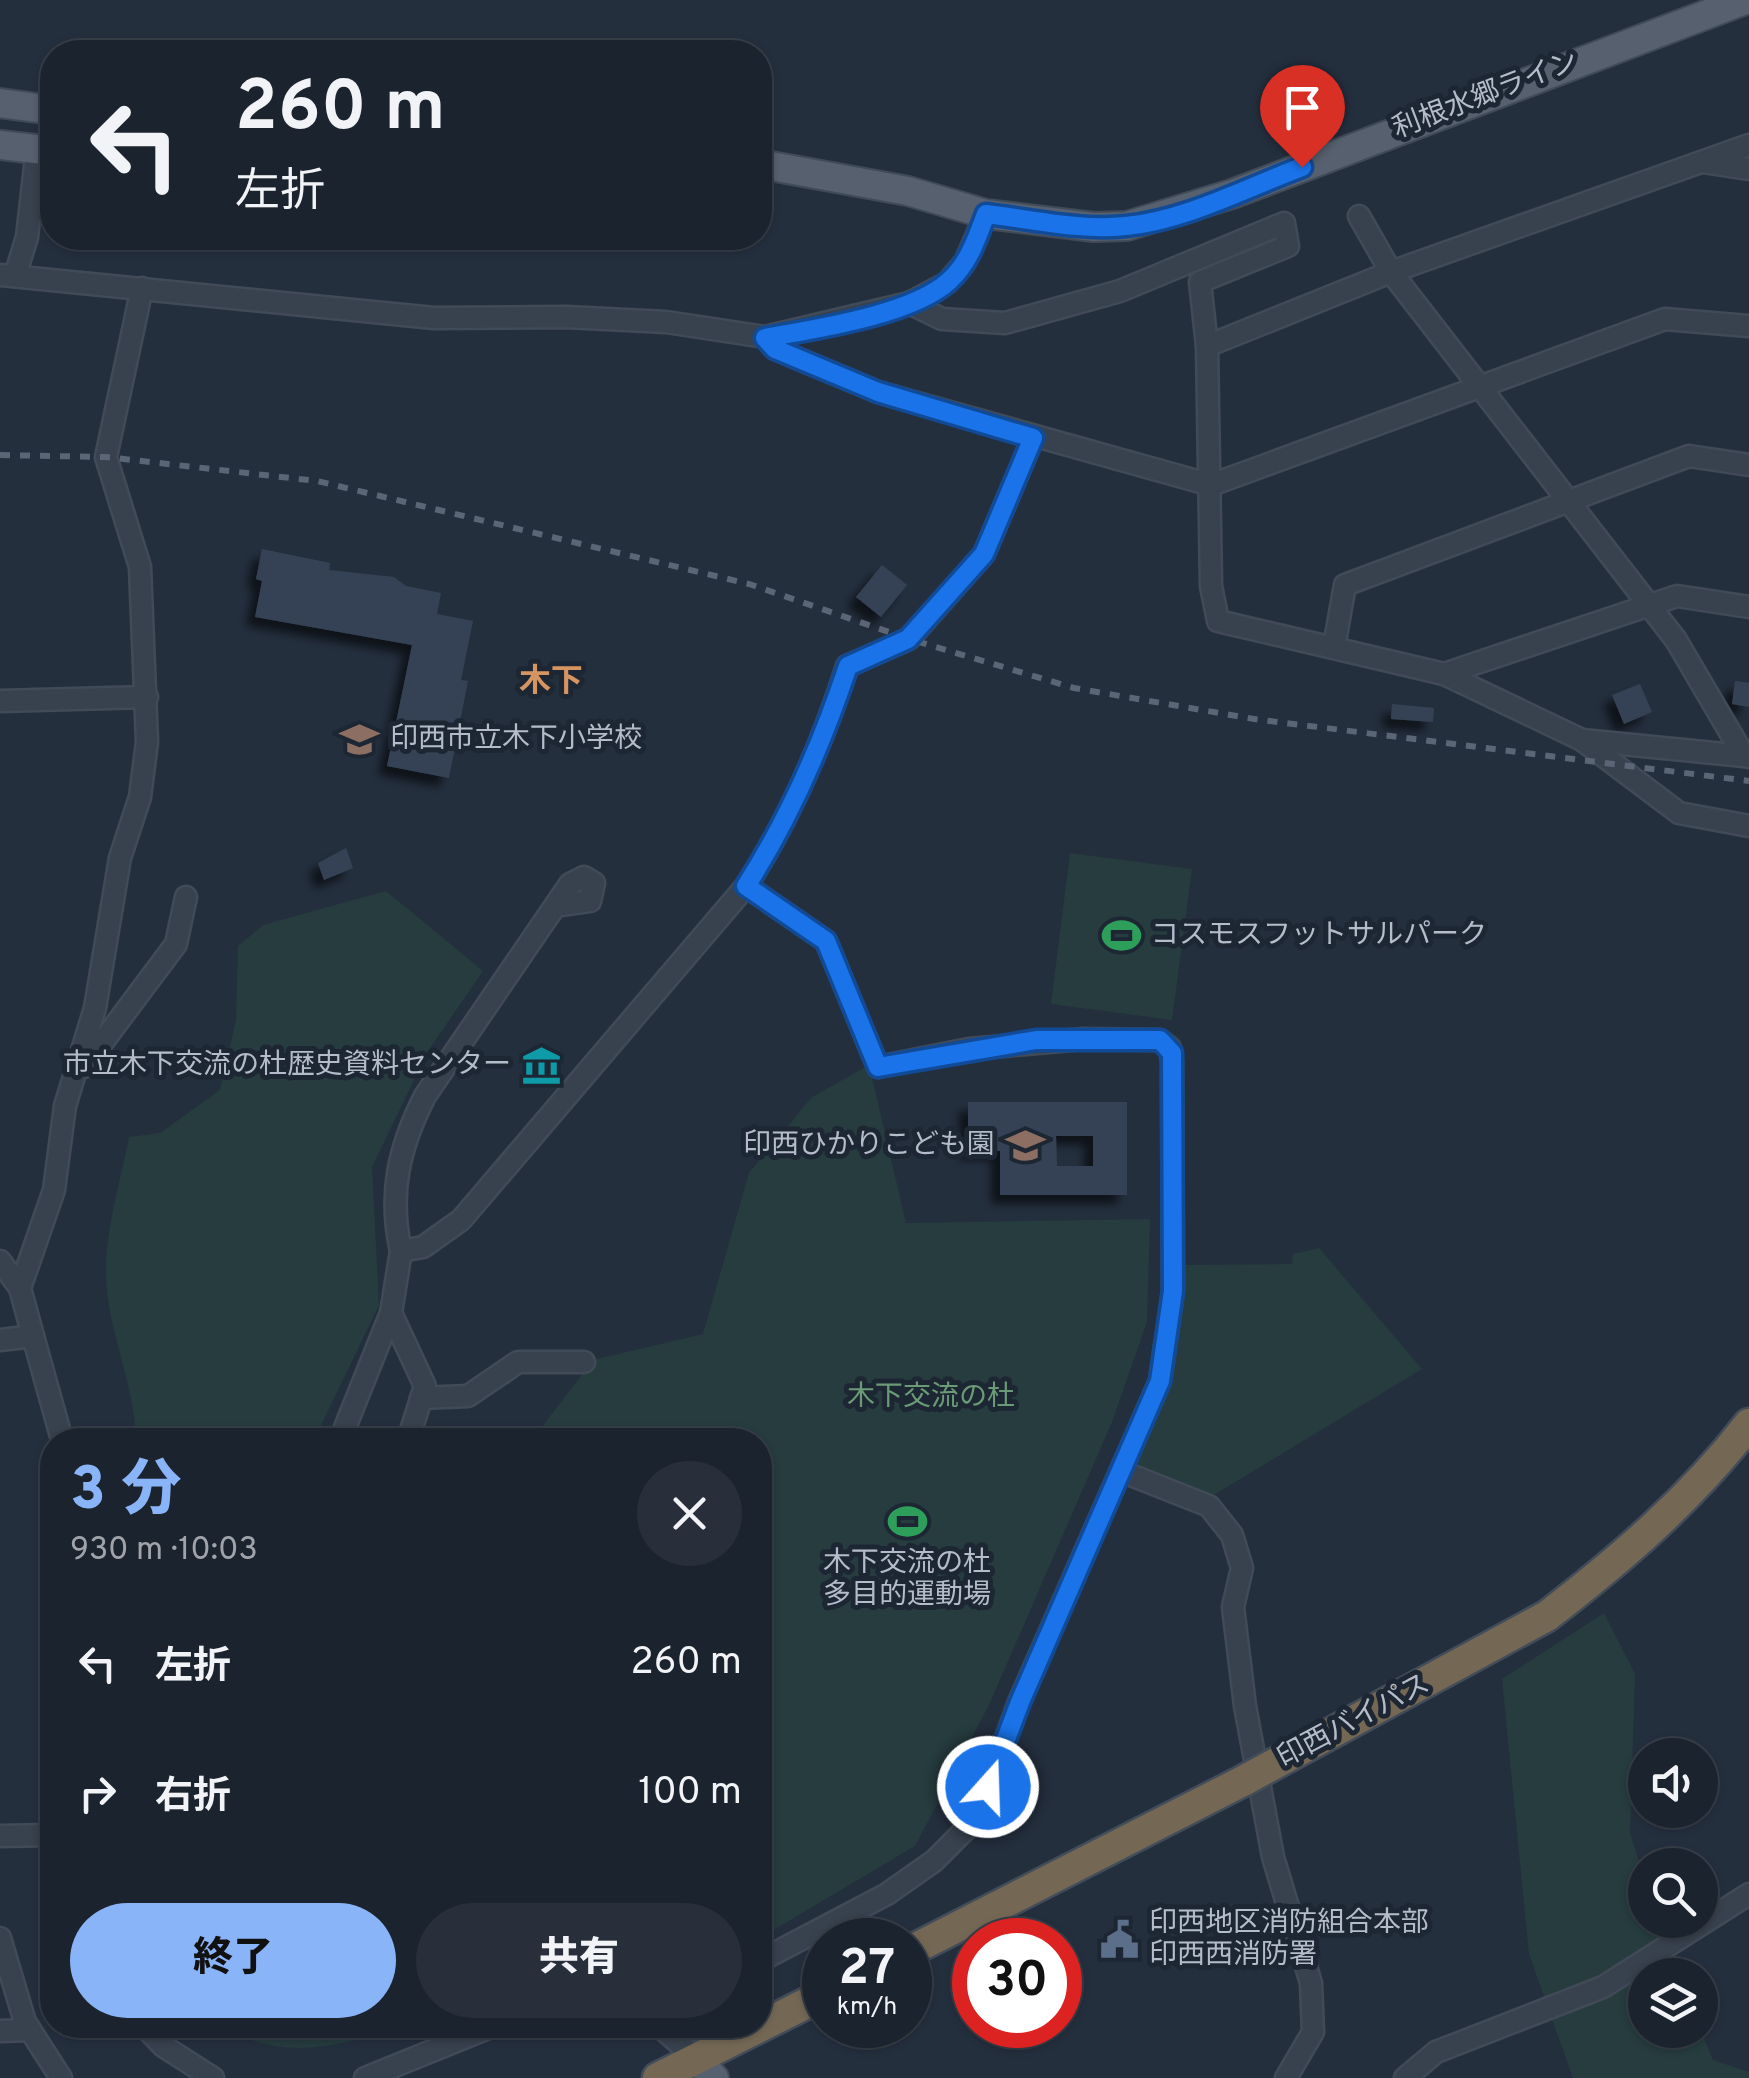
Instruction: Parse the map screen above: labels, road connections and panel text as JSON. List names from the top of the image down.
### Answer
{
  "streets": {
    "highway": ["印西バイパス"],
    "main road": ["利根水郷ライン"]
  },
  "districts": ["木下"],
  "parks": ["木下交流の杜"],
  "places": {
    "school or university": ["印西市立木下小学校", "印西ひかりこども園"],
    "sports": ["コスモスフットサルパーク", "木下交流の杜 多目的運動場"],
    "museum": ["市立木下交流の杜歴史資料センター"],
    "public building": ["印西地区消防組合本部 印西西消防署"]
  },
  "page": {
    "turn": ["260 m", "左折"],
    "heading": ["3 分", "930 m · 10:03"],
    "list": [
      {
        "name": "左折",
        "value": "260 m"
      },
      {
        "name": "右折",
        "value": "100 m"
      }
    ],
    "buttons": ["終了", "共有"],
    "speed": "27 km/h",
    "limit": "30"
  }
}
